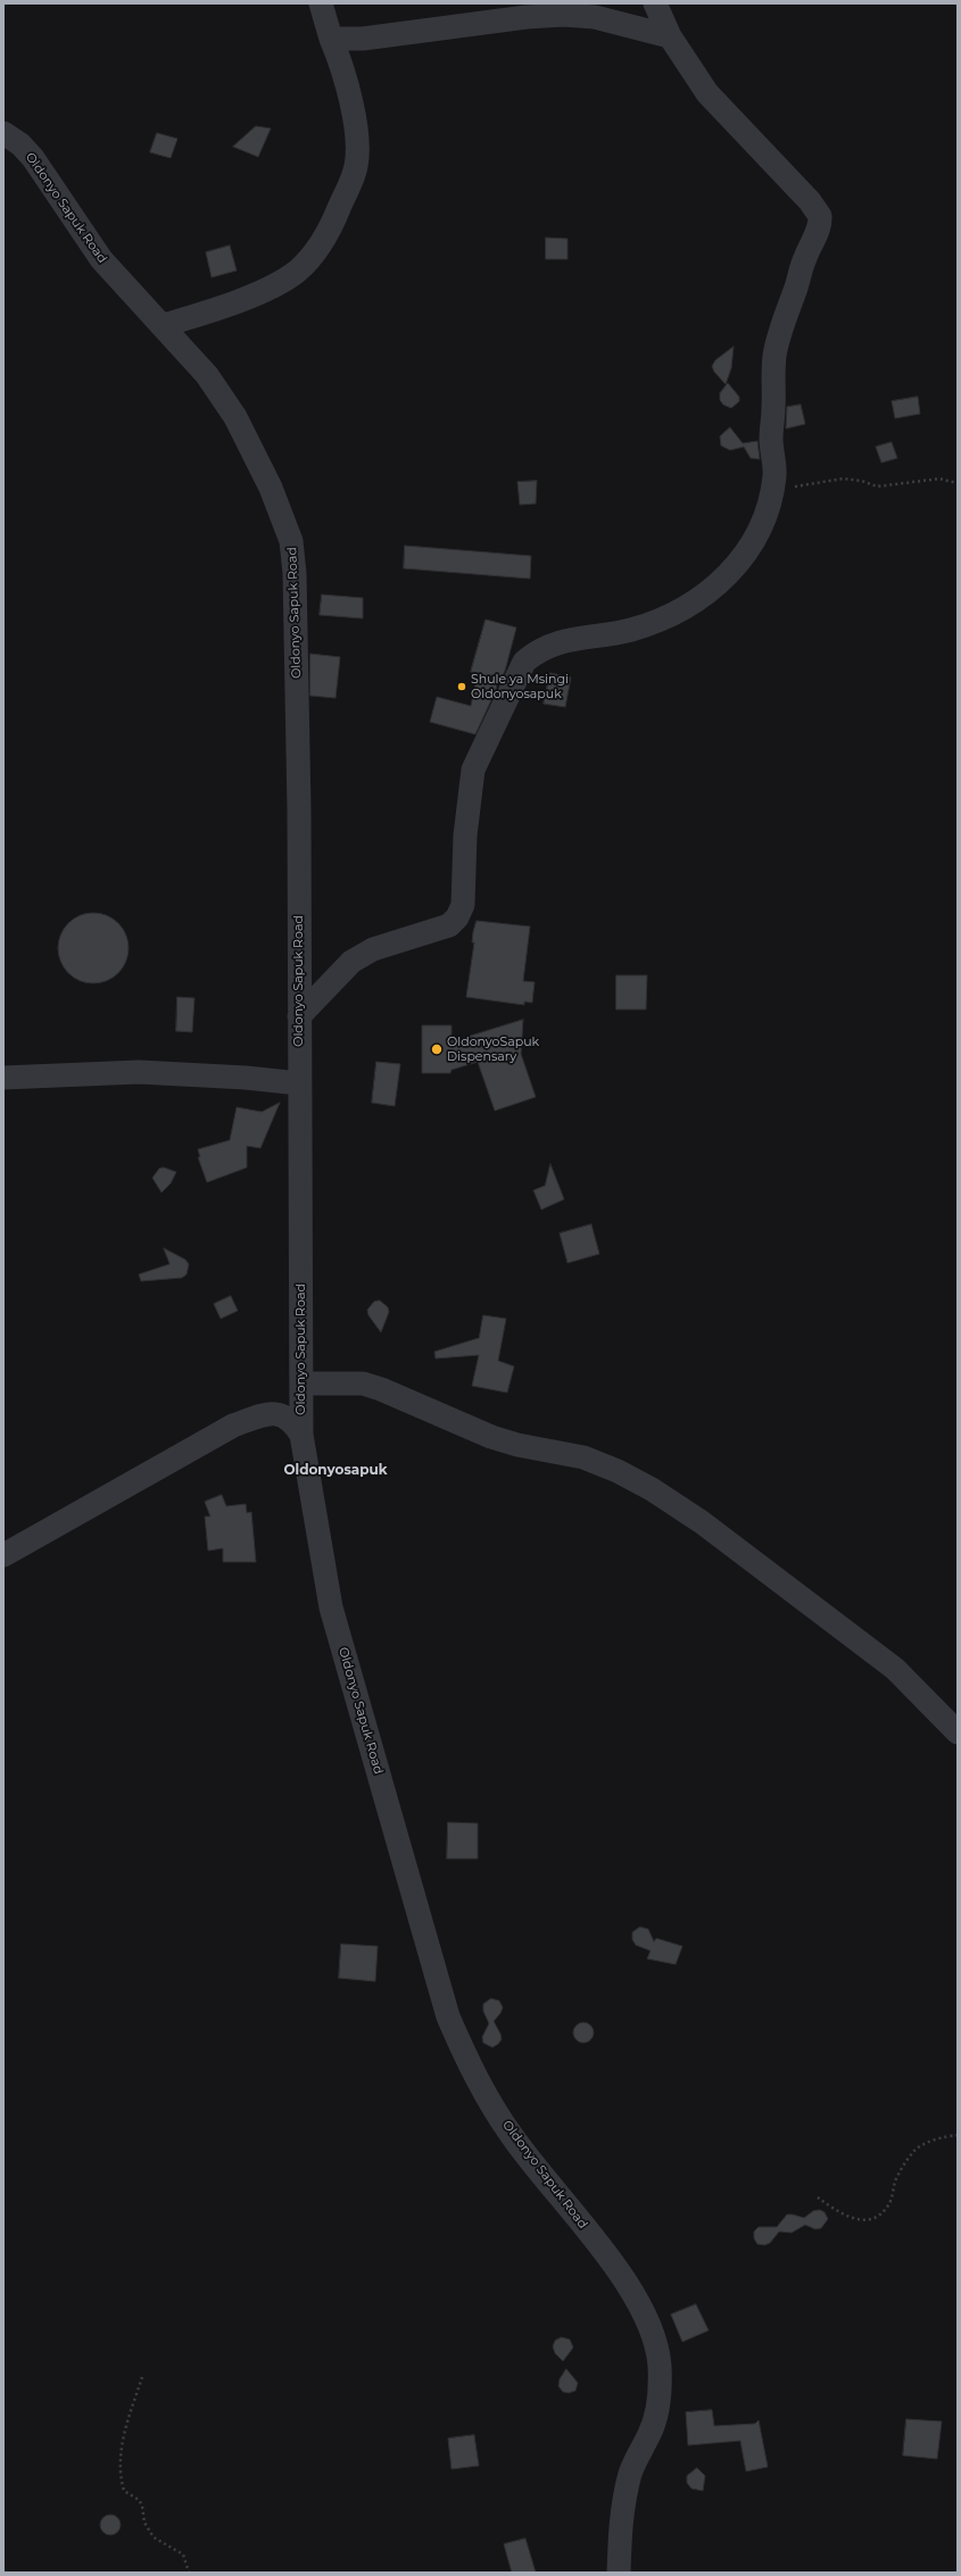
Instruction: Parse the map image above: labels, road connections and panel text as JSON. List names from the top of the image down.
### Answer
{
  "streets": {
    "street": ["Oldonyo Sapuk Road"]
  },
  "districts": ["Oldonyosapuk"],
  "places": ["Shule ya Msingi Oldonyosapuk", "OldonyoSapuk Dispensary"]
}
